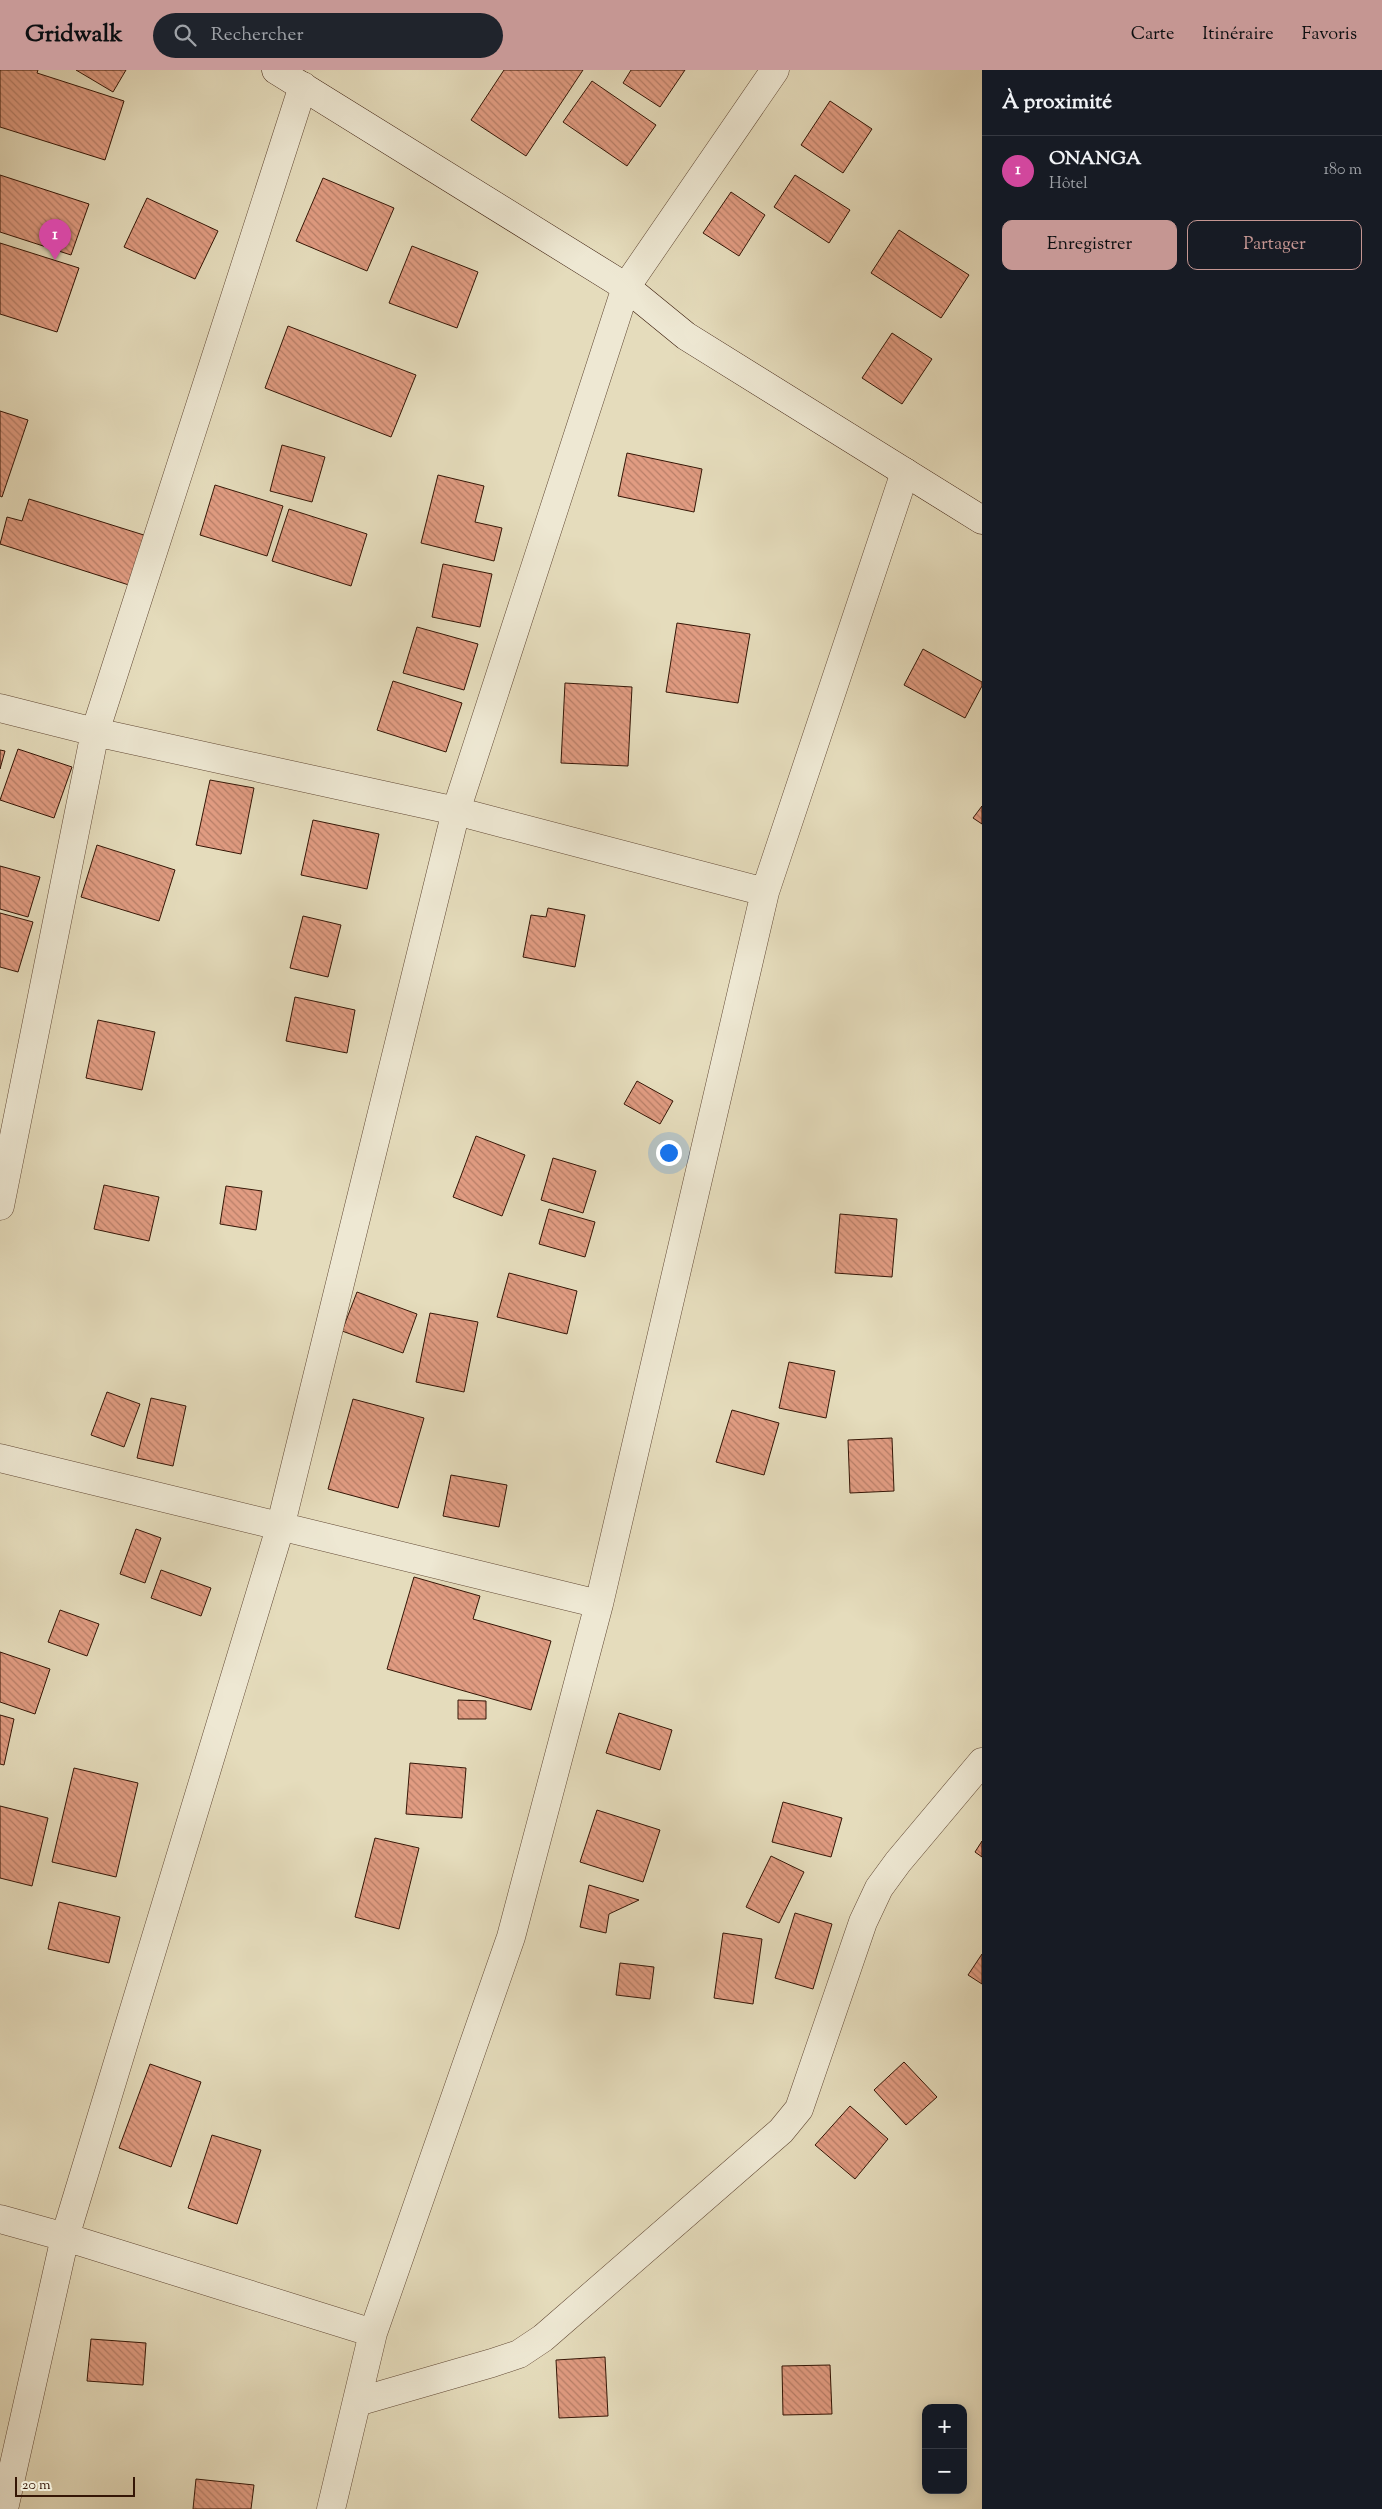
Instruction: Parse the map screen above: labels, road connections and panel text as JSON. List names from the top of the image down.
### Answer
{
  "scale_bar": "20 m",
  "page": {
    "header": "Gridwalk",
    "search": "Rechercher",
    "nav": ["Carte", "Itinéraire", "Favoris"],
    "heading": "À proximité",
    "list": [
      {
        "mark": "1",
        "name": "ONANGA",
        "note": "Hôtel",
        "value": "180 m"
      }
    ],
    "buttons": ["Enregistrer", "Partager"],
    "pins": "1",
    "map_buttons": ["+", "−"],
    "scale": "20 m"
  }
}
